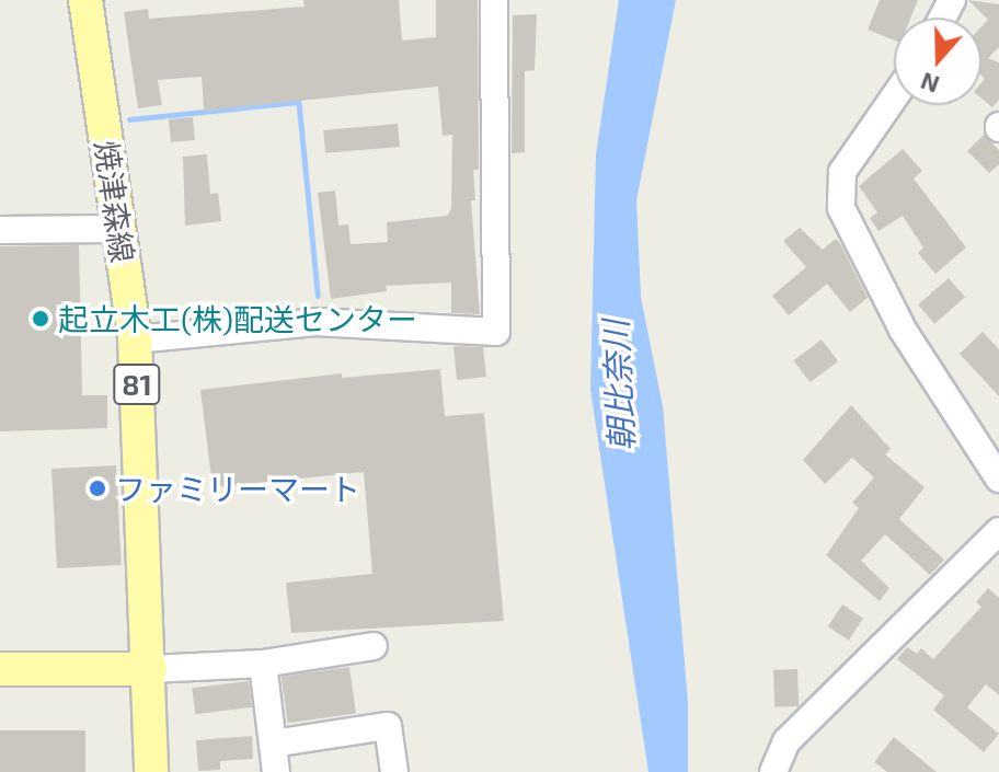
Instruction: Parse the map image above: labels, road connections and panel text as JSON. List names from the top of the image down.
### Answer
{
  "streets": {
    "main road": ["焼津森線", "81"]
  },
  "water": ["朝比奈川"],
  "places": ["起立木工(株)配送センター", "ファミリーマート"],
  "north": "bottom"
}
